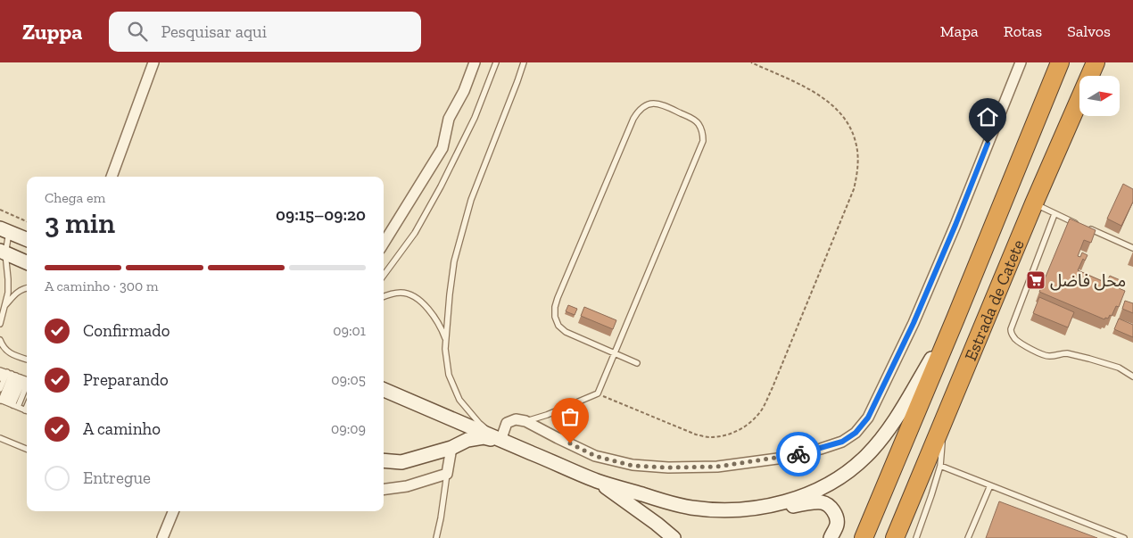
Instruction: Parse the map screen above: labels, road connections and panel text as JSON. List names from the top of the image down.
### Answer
{
  "streets": {
    "highway": ["Estrada de Catete"]
  },
  "places": {
    "supermarket": ["محل فاضل"]
  },
  "north": "right",
  "page": {
    "header": "Zuppa",
    "search": "Pesquisar aqui",
    "nav": ["Mapa", "Rotas", "Salvos"],
    "heading": ["3 min", "Chega em", "09:15–09:20"],
    "bar": "A caminho · 300 m",
    "list": [
      ["Confirmado", "09:01"],
      ["Preparando", "09:05"],
      ["A caminho", "09:09"],
      "Entregue"
    ]
  }
}
